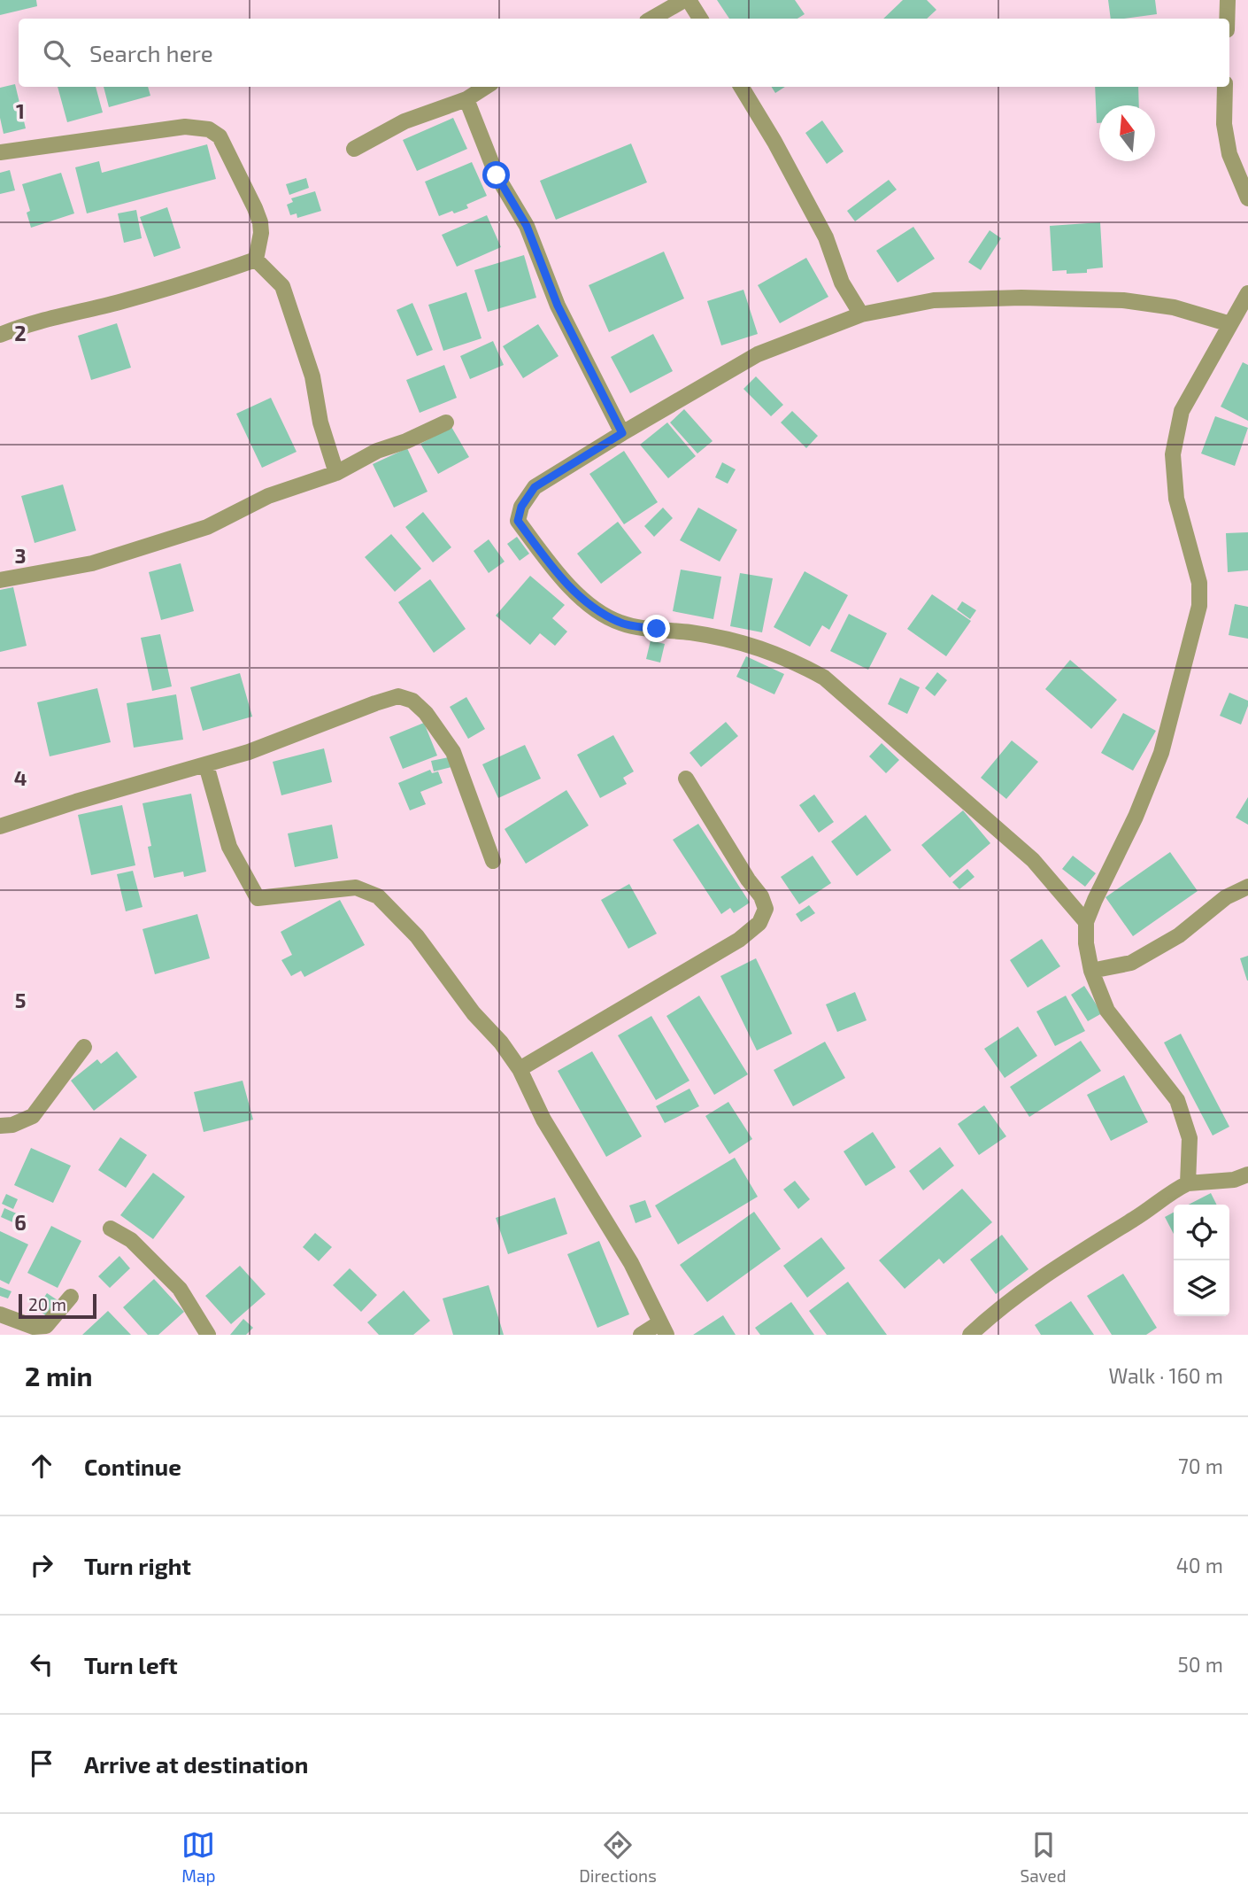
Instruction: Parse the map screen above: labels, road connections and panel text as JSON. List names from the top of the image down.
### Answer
{
  "scale_bar": "20 m",
  "north": "top",
  "page": {
    "search": "Search here",
    "scale": "20 m",
    "heading": ["2 min", "Walk · 160 m"],
    "list": [
      ["Continue", "70 m"],
      ["Turn right", "40 m"],
      ["Turn left", "50 m"],
      "Arrive at destination"
    ],
    "nav": ["Map", "Directions", "Saved"]
  },
  "grid": {
    "rows": [
      "1",
      "2",
      "3",
      "4",
      "5",
      "6"
    ]
  }
}
